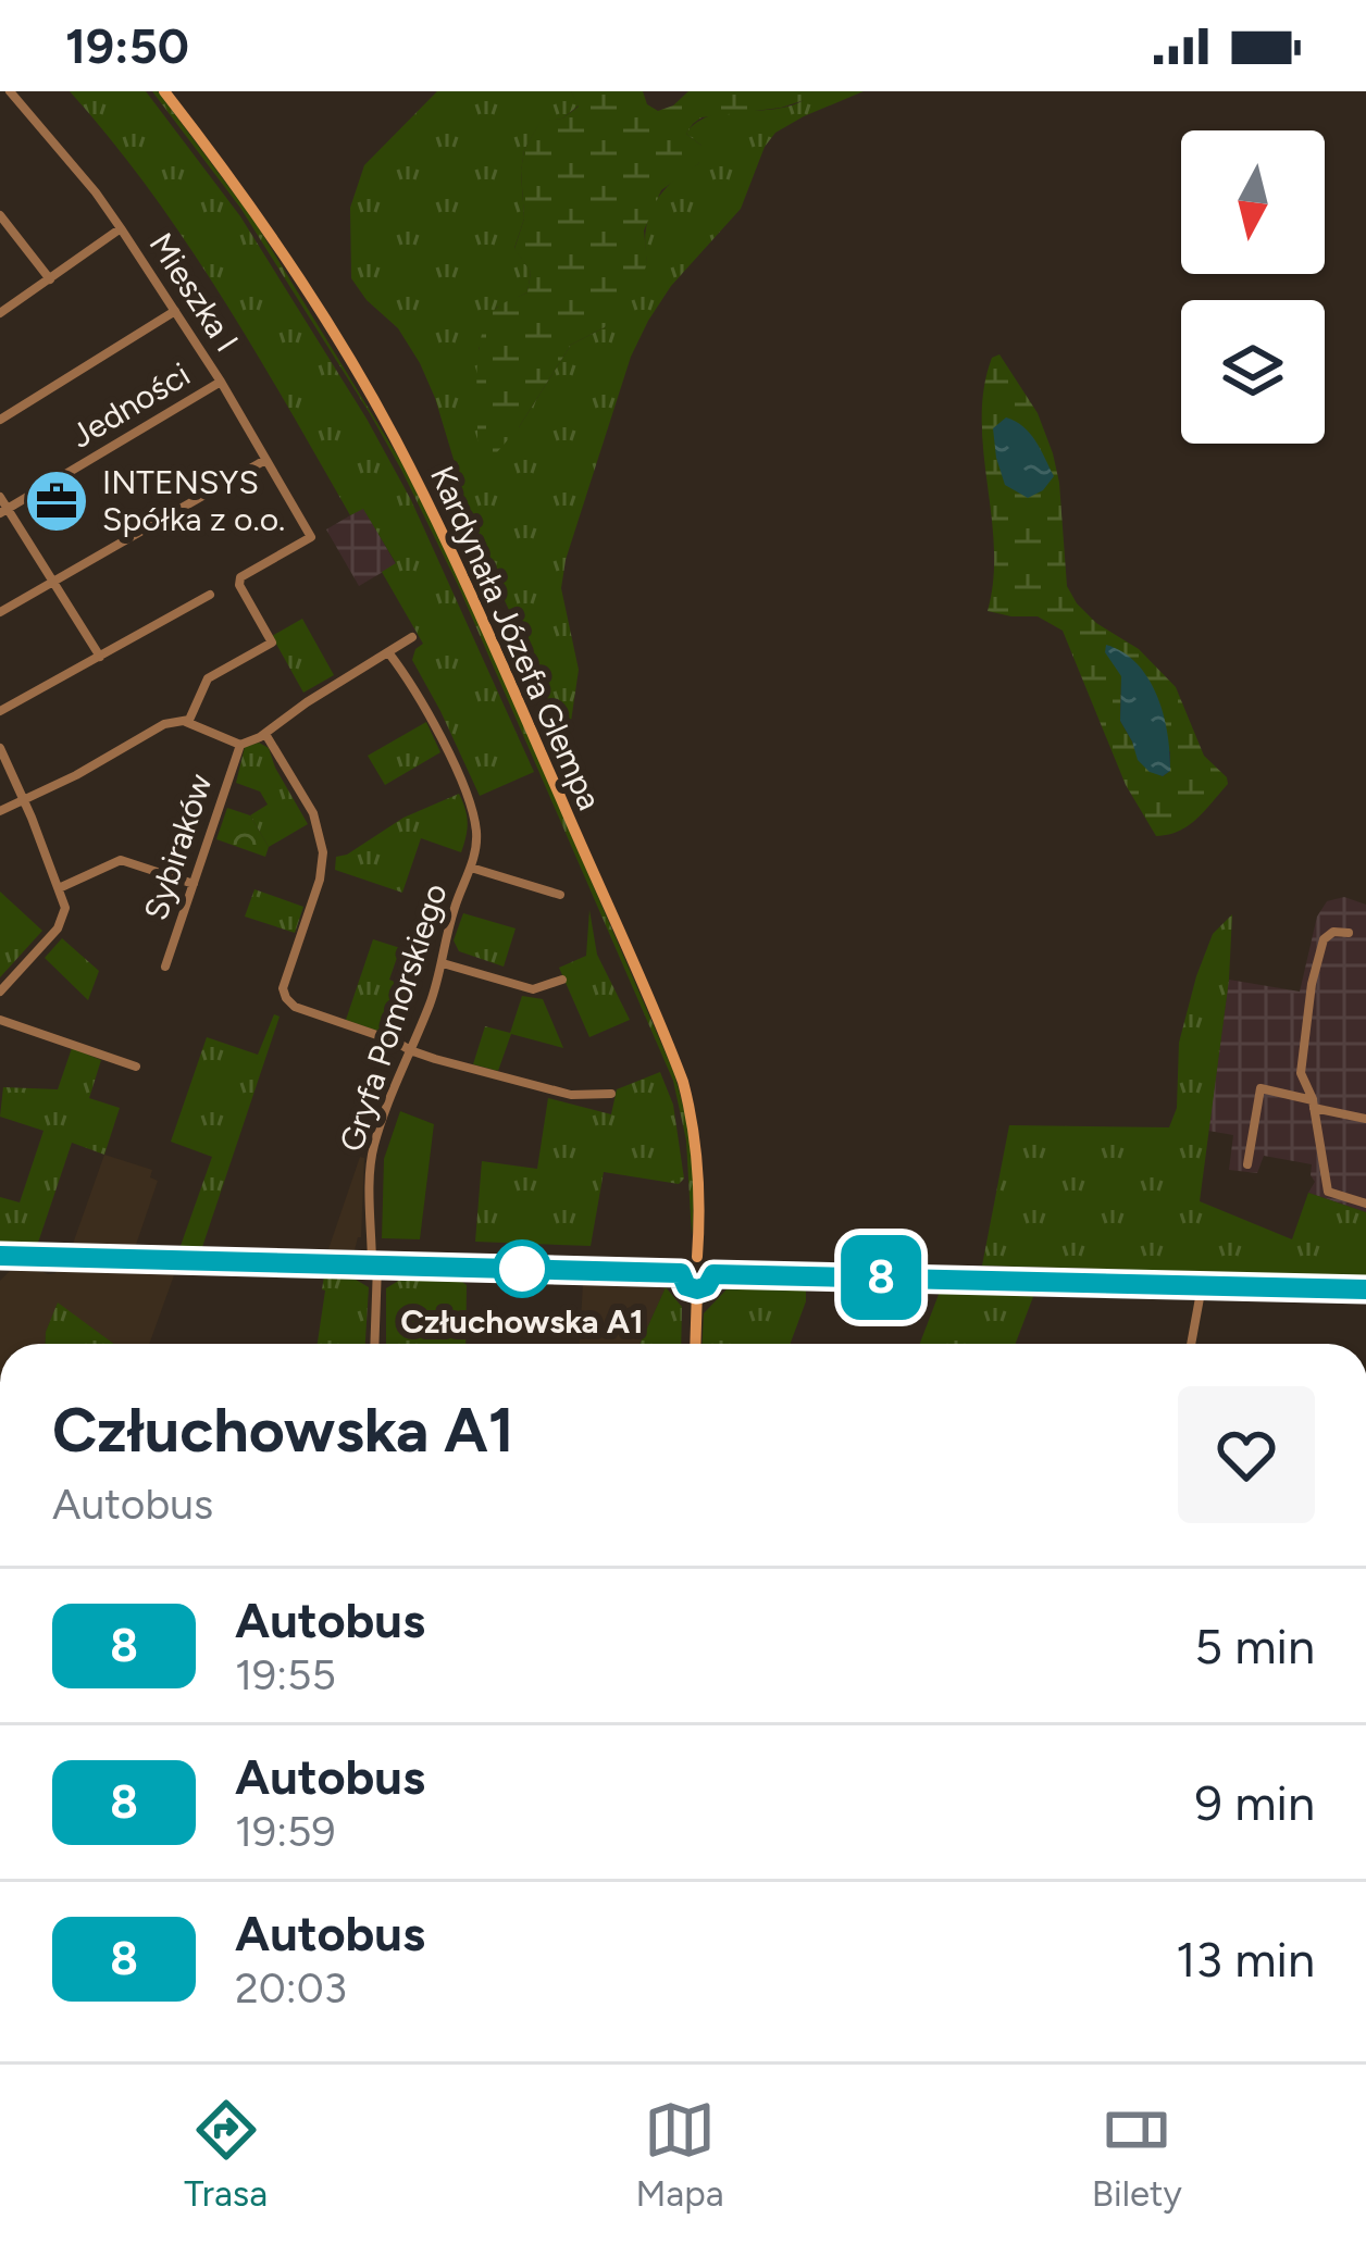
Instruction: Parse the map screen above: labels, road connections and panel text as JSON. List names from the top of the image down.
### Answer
{
  "streets": {
    "main road": ["Kardynała Józefa Glempa"],
    "street": [
      "Mieszka I",
      "Jedności",
      "Sybiraków",
      "Gryfa Pomorskiego"
    ]
  },
  "crossings": [
    ["Mieszka I", "Jedności"],
    ["Mieszka I", "Sybiraków"],
    ["Sybiraków", "Gryfa Pomorskiego"]
  ],
  "places": {
    "office": ["INTENSYS Spółka z o.o."],
    "other": ["Człuchowska A1"]
  },
  "lines": ["bus line 8"],
  "north": "bottom",
  "page": {
    "status": "19:50",
    "on_map": "8",
    "heading": ["Człuchowska A1", "Autobus"],
    "list": [
      {
        "mark": "8",
        "name": "Autobus",
        "note": "19:55",
        "value": "5 min"
      },
      {
        "mark": "8",
        "name": "Autobus",
        "note": "19:59",
        "value": "9 min"
      },
      {
        "mark": "8",
        "name": "Autobus",
        "note": "20:03",
        "value": "13 min"
      }
    ],
    "tabs": ["Trasa", "Mapa", "Bilety"]
  }
}
